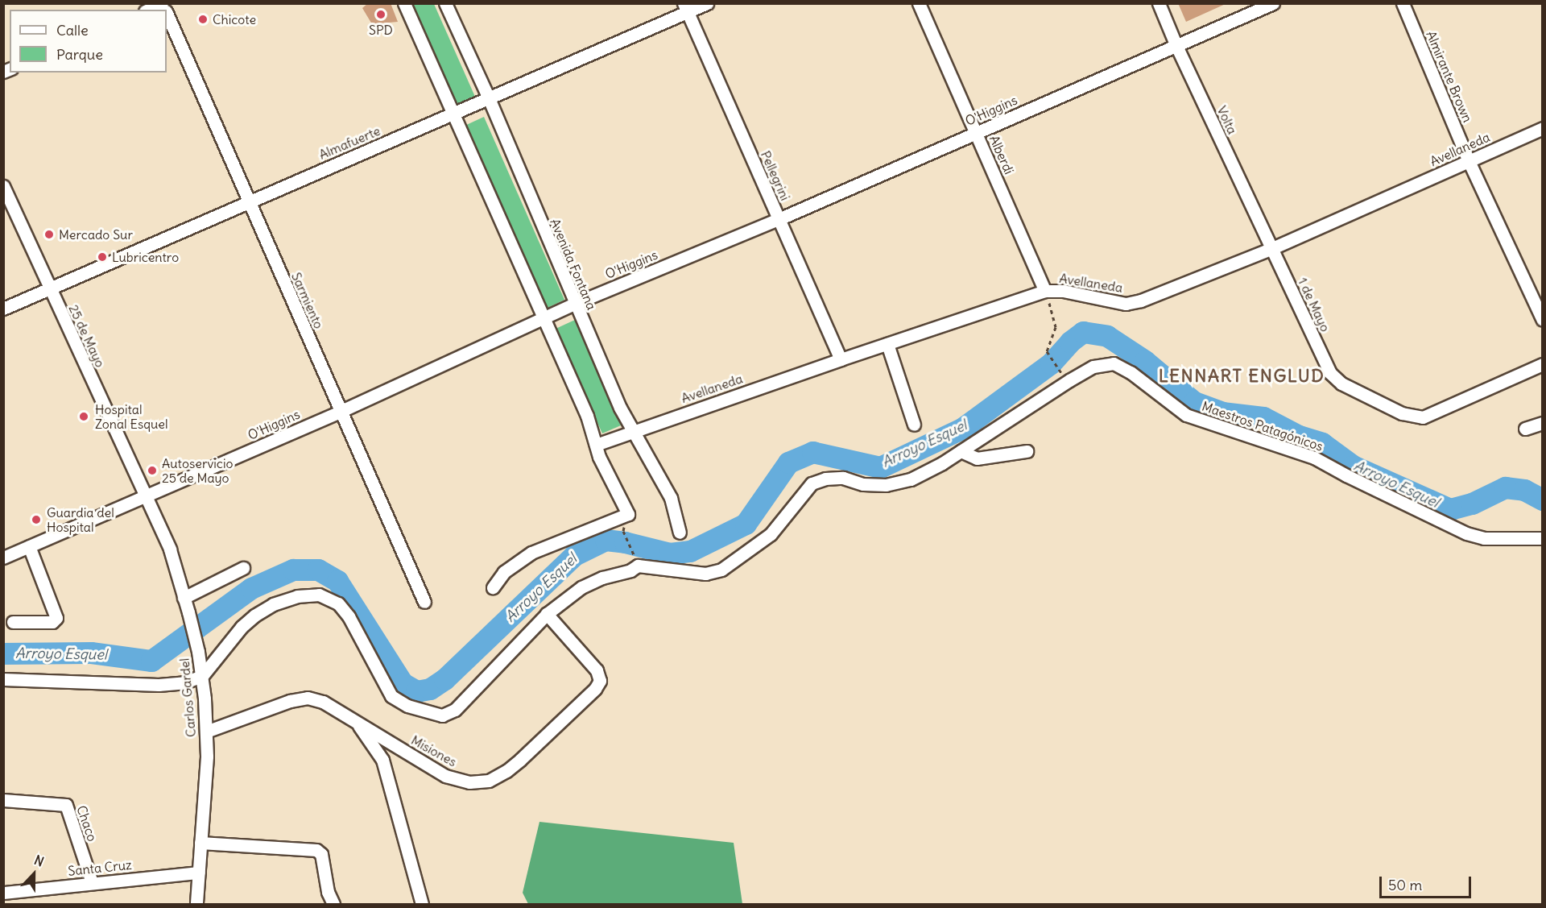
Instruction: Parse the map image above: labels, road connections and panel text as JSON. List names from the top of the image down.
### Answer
{
  "streets": {
    "street": [
      "Almirante Brown",
      "O'Higgins",
      "Volta",
      "Almafuerte",
      "Avellaneda",
      "Alberdi",
      "Pellegrini",
      "Avenida Fontana",
      "Sarmiento",
      "1 de Mayo",
      "25 de Mayo",
      "Maestros Patagónicos",
      "Carlos Gardel",
      "Misiones",
      "Chaco",
      "Santa Cruz"
    ]
  },
  "crossings": [
    ["Almirante Brown", "Avellaneda"],
    ["O'Higgins", "Volta"],
    ["O'Higgins", "Alberdi"],
    ["O'Higgins", "Pellegrini"],
    ["O'Higgins", "Avenida Fontana"],
    ["O'Higgins", "Sarmiento"],
    ["O'Higgins", "25 de Mayo"],
    ["O'Higgins", "Carlos Gardel"],
    ["Volta", "Avellaneda"],
    ["Volta", "1 de Mayo"],
    ["Almafuerte", "Pellegrini"],
    ["Almafuerte", "Avenida Fontana"],
    ["Almafuerte", "Sarmiento"],
    ["Almafuerte", "25 de Mayo"],
    ["Avellaneda", "Alberdi"],
    ["Avellaneda", "Pellegrini"],
    ["Avellaneda", "Avenida Fontana"],
    ["Avellaneda", "1 de Mayo"],
    ["25 de Mayo", "Carlos Gardel"],
    ["Maestros Patagónicos", "Carlos Gardel"],
    ["Maestros Patagónicos", "Misiones"],
    ["Carlos Gardel", "Misiones"],
    ["Carlos Gardel", "Santa Cruz"],
    ["Chaco", "Santa Cruz"]
  ],
  "districts": ["LENNART ENGLUD"],
  "water": ["Arroyo Esquel"],
  "places": [
    "SPD",
    "Chicote",
    "Mercado Sur",
    "Lubricentro",
    "Hospital Zonal Esquel",
    "Autoservicio 25 de Mayo",
    "Guardia del Hospital"
  ],
  "legend": ["Calle", "Parque"],
  "scale_bar": "50 m",
  "north": "top"
}
